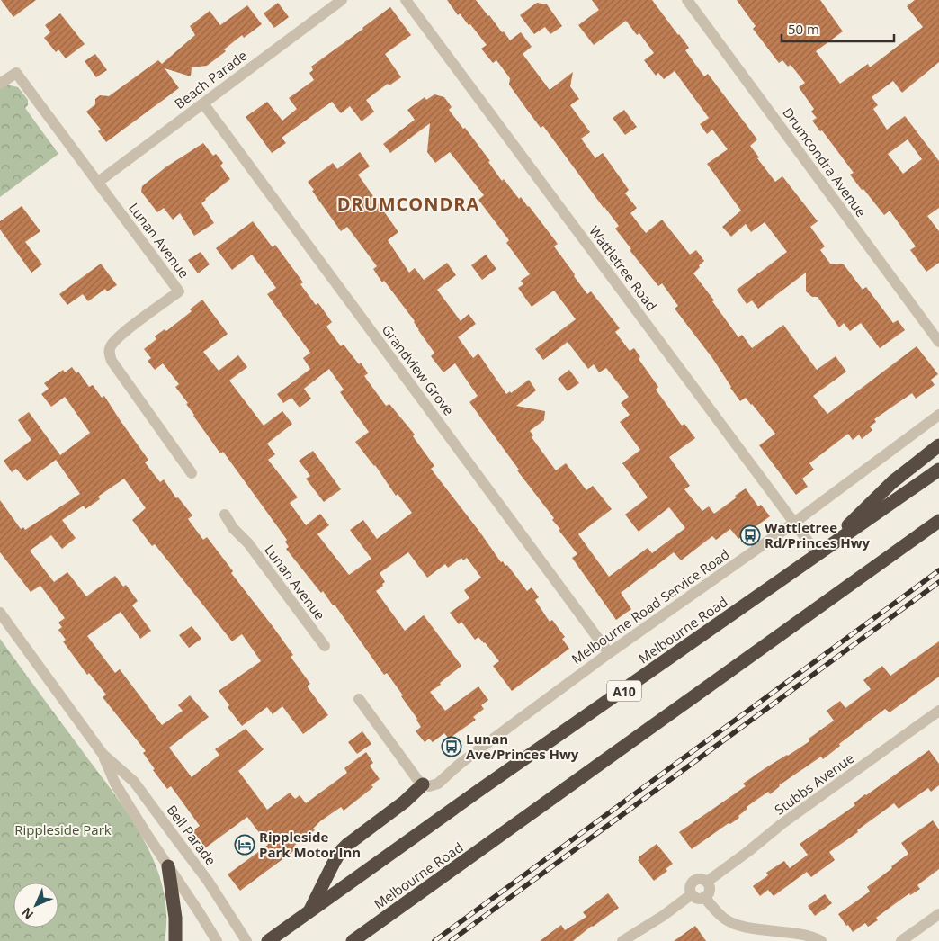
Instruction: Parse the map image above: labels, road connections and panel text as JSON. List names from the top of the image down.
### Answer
{
  "streets": {
    "highway": ["Melbourne Road", "A10"],
    "street": [
      "Beach Parade",
      "Drumcondra Avenue",
      "Lunan Avenue",
      "Wattletree Road",
      "Grandview Grove",
      "Melbourne Road Service Road",
      "Stubbs Avenue",
      "Bell Parade"
    ]
  },
  "crossings": [
    ["Beach Parade", "Lunan Avenue"],
    ["Beach Parade", "Grandview Grove"],
    ["Wattletree Road", "Melbourne Road Service Road"],
    ["Wattletree Road", "Melbourne Road"],
    ["Grandview Grove", "Melbourne Road Service Road"]
  ],
  "districts": ["DRUMCONDRA"],
  "parks": ["Rippleside Park"],
  "places": {
    "bus stop": ["Wattletree Rd/Princes Hwy", "Lunan Ave/Princes Hwy"],
    "hotel": ["Rippleside Park Motor Inn"]
  },
  "scale_bar": "50 m",
  "north": "bottom left"
}
